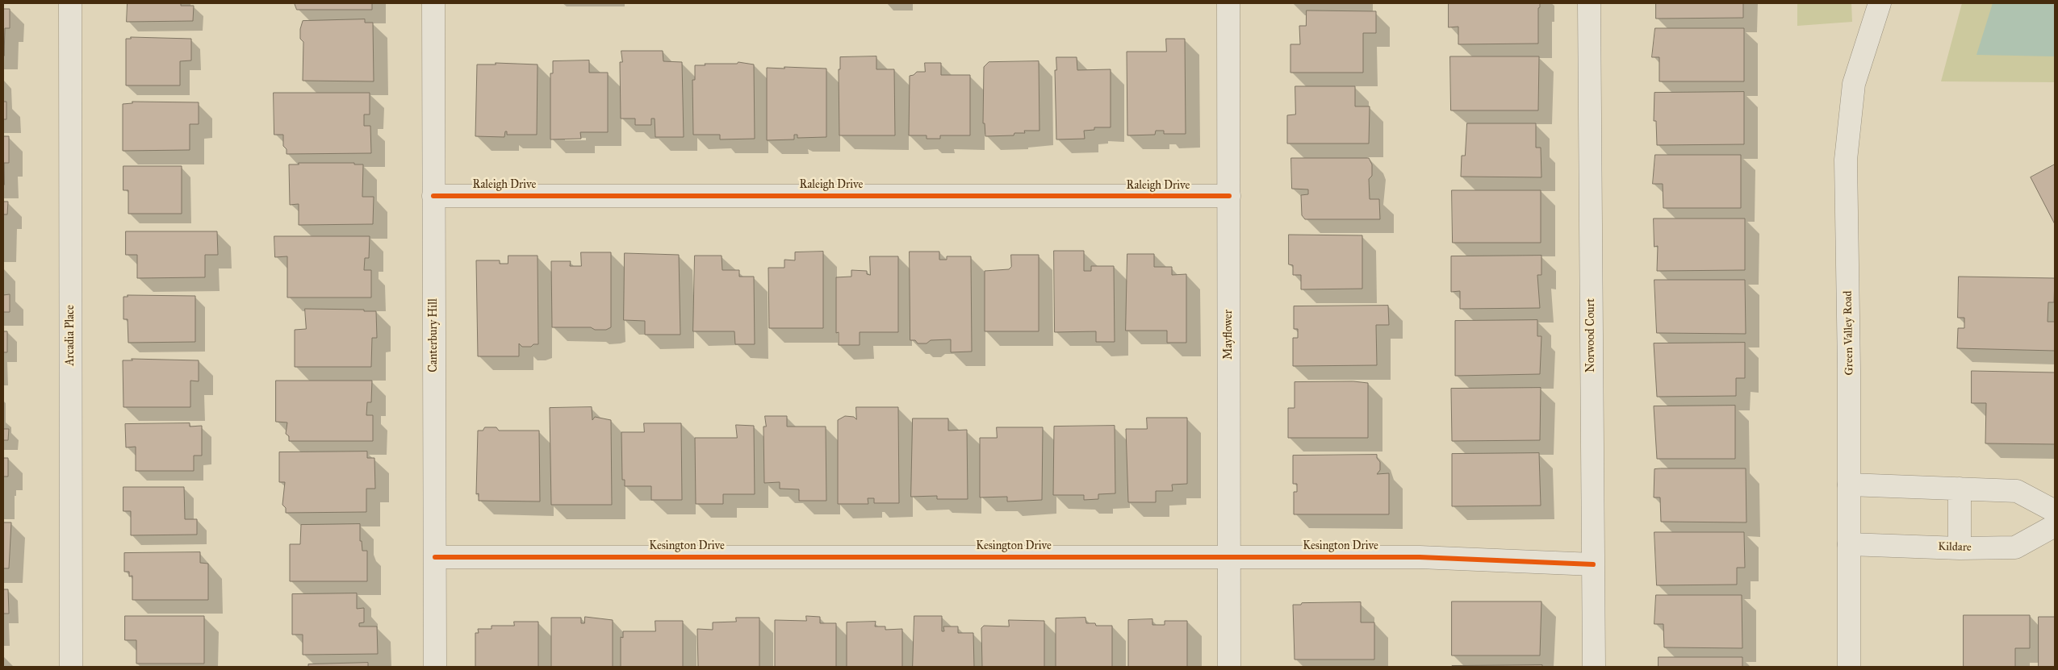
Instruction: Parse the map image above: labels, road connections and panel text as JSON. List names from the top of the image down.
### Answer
{
  "streets": {
    "street": [
      "Raleigh Drive",
      "Green Valley Road",
      "Mayflower",
      "Arcadia Place",
      "Canterbury Hill",
      "Norwood Court",
      "Kesington Drive",
      "Kildare"
    ]
  },
  "crossings": [
    ["Raleigh Drive", "Mayflower"],
    ["Raleigh Drive", "Canterbury Hill"],
    ["Green Valley Road", "Kildare"],
    ["Mayflower", "Kesington Drive"],
    ["Canterbury Hill", "Kesington Drive"],
    ["Norwood Court", "Kesington Drive"]
  ]
}
